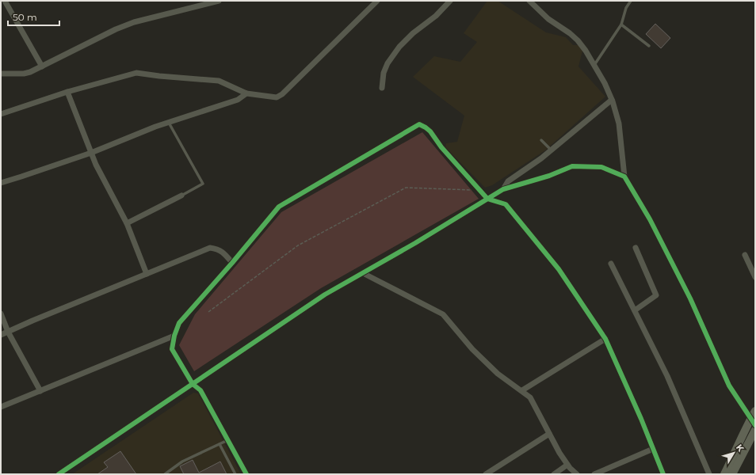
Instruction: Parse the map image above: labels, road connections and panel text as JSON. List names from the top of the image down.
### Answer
{
  "scale_bar": "50 m",
  "north": "top right"
}
